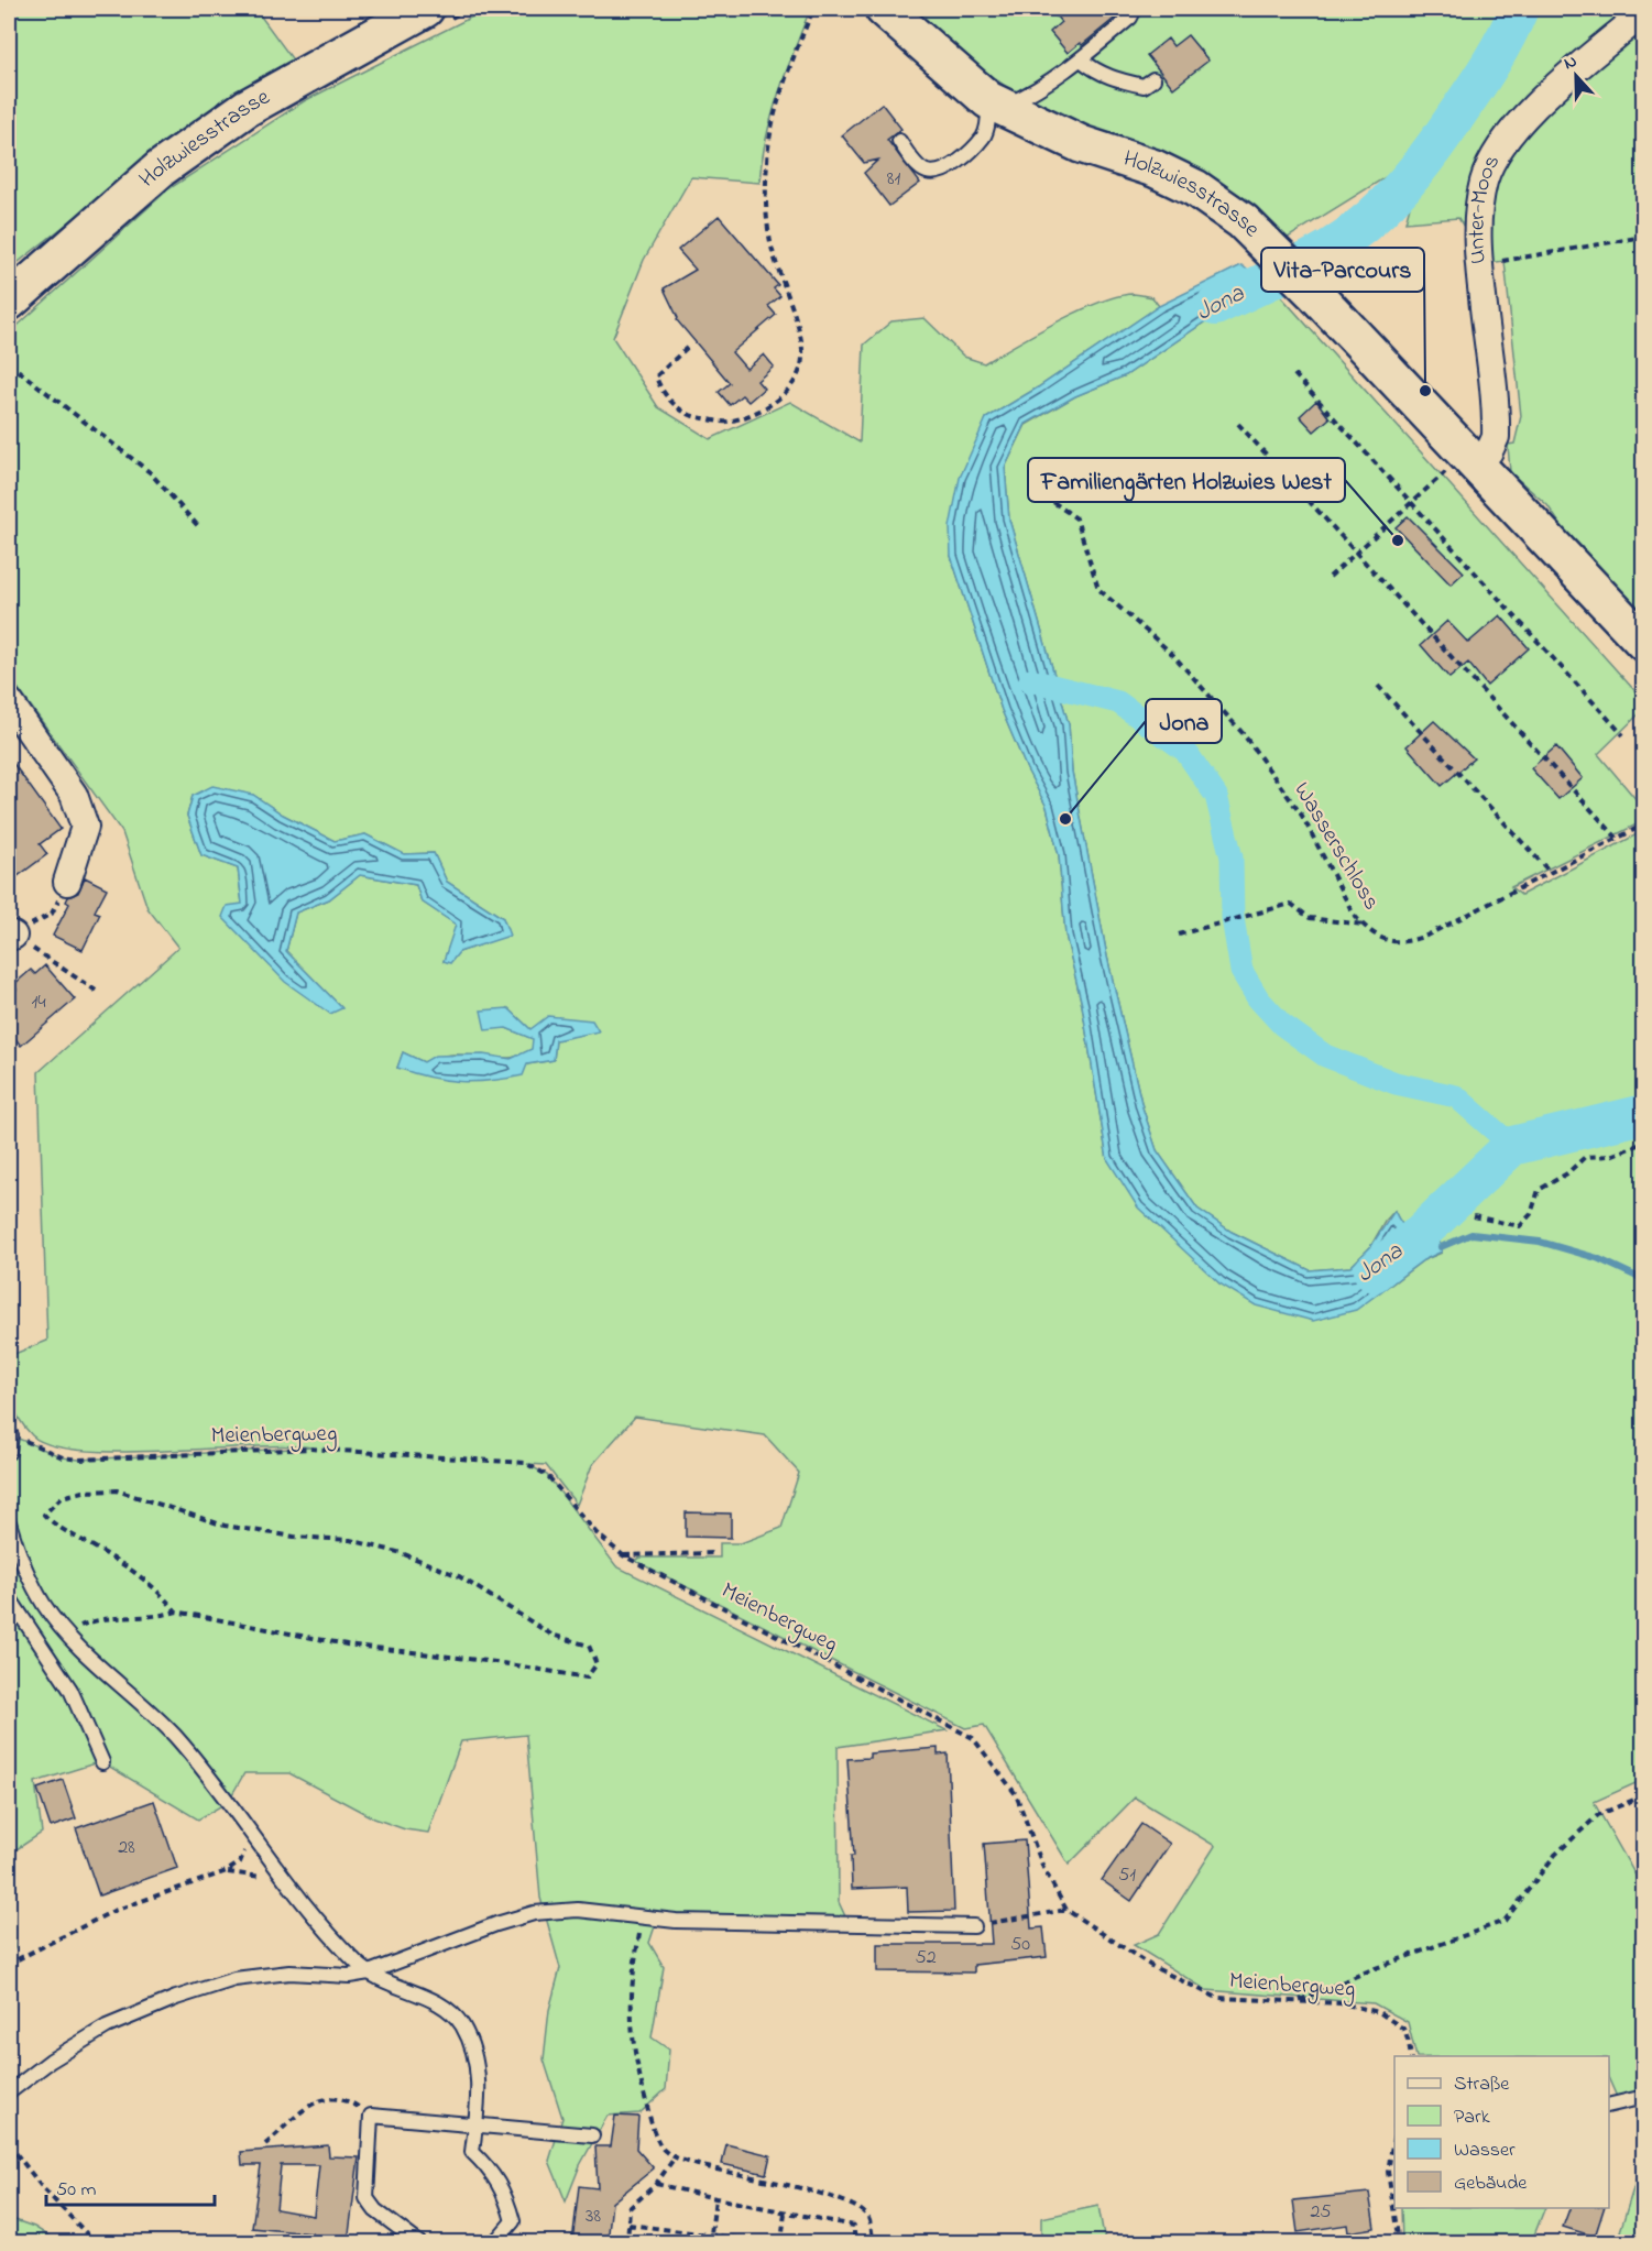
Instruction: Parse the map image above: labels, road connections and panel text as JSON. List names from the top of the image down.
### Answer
{
  "streets": {
    "street": ["Holzwiesstrasse", "Unter-Moos"],
    "path": ["Wasserschloss", "Meienbergweg"]
  },
  "crossings": [
    ["Holzwiesstrasse", "Unter-Moos"]
  ],
  "water": ["Jona"],
  "places": ["Vita-Parcours", "Familiengärten Holzwies West", "Jona"],
  "house_numbers": [
    "81",
    "14",
    "28",
    "51",
    "50",
    "52",
    "25",
    "38"
  ],
  "legend": [
    "Straße",
    "Park",
    "Wasser",
    "Gebäude"
  ],
  "scale_bar": "50 m",
  "north": "top"
}
